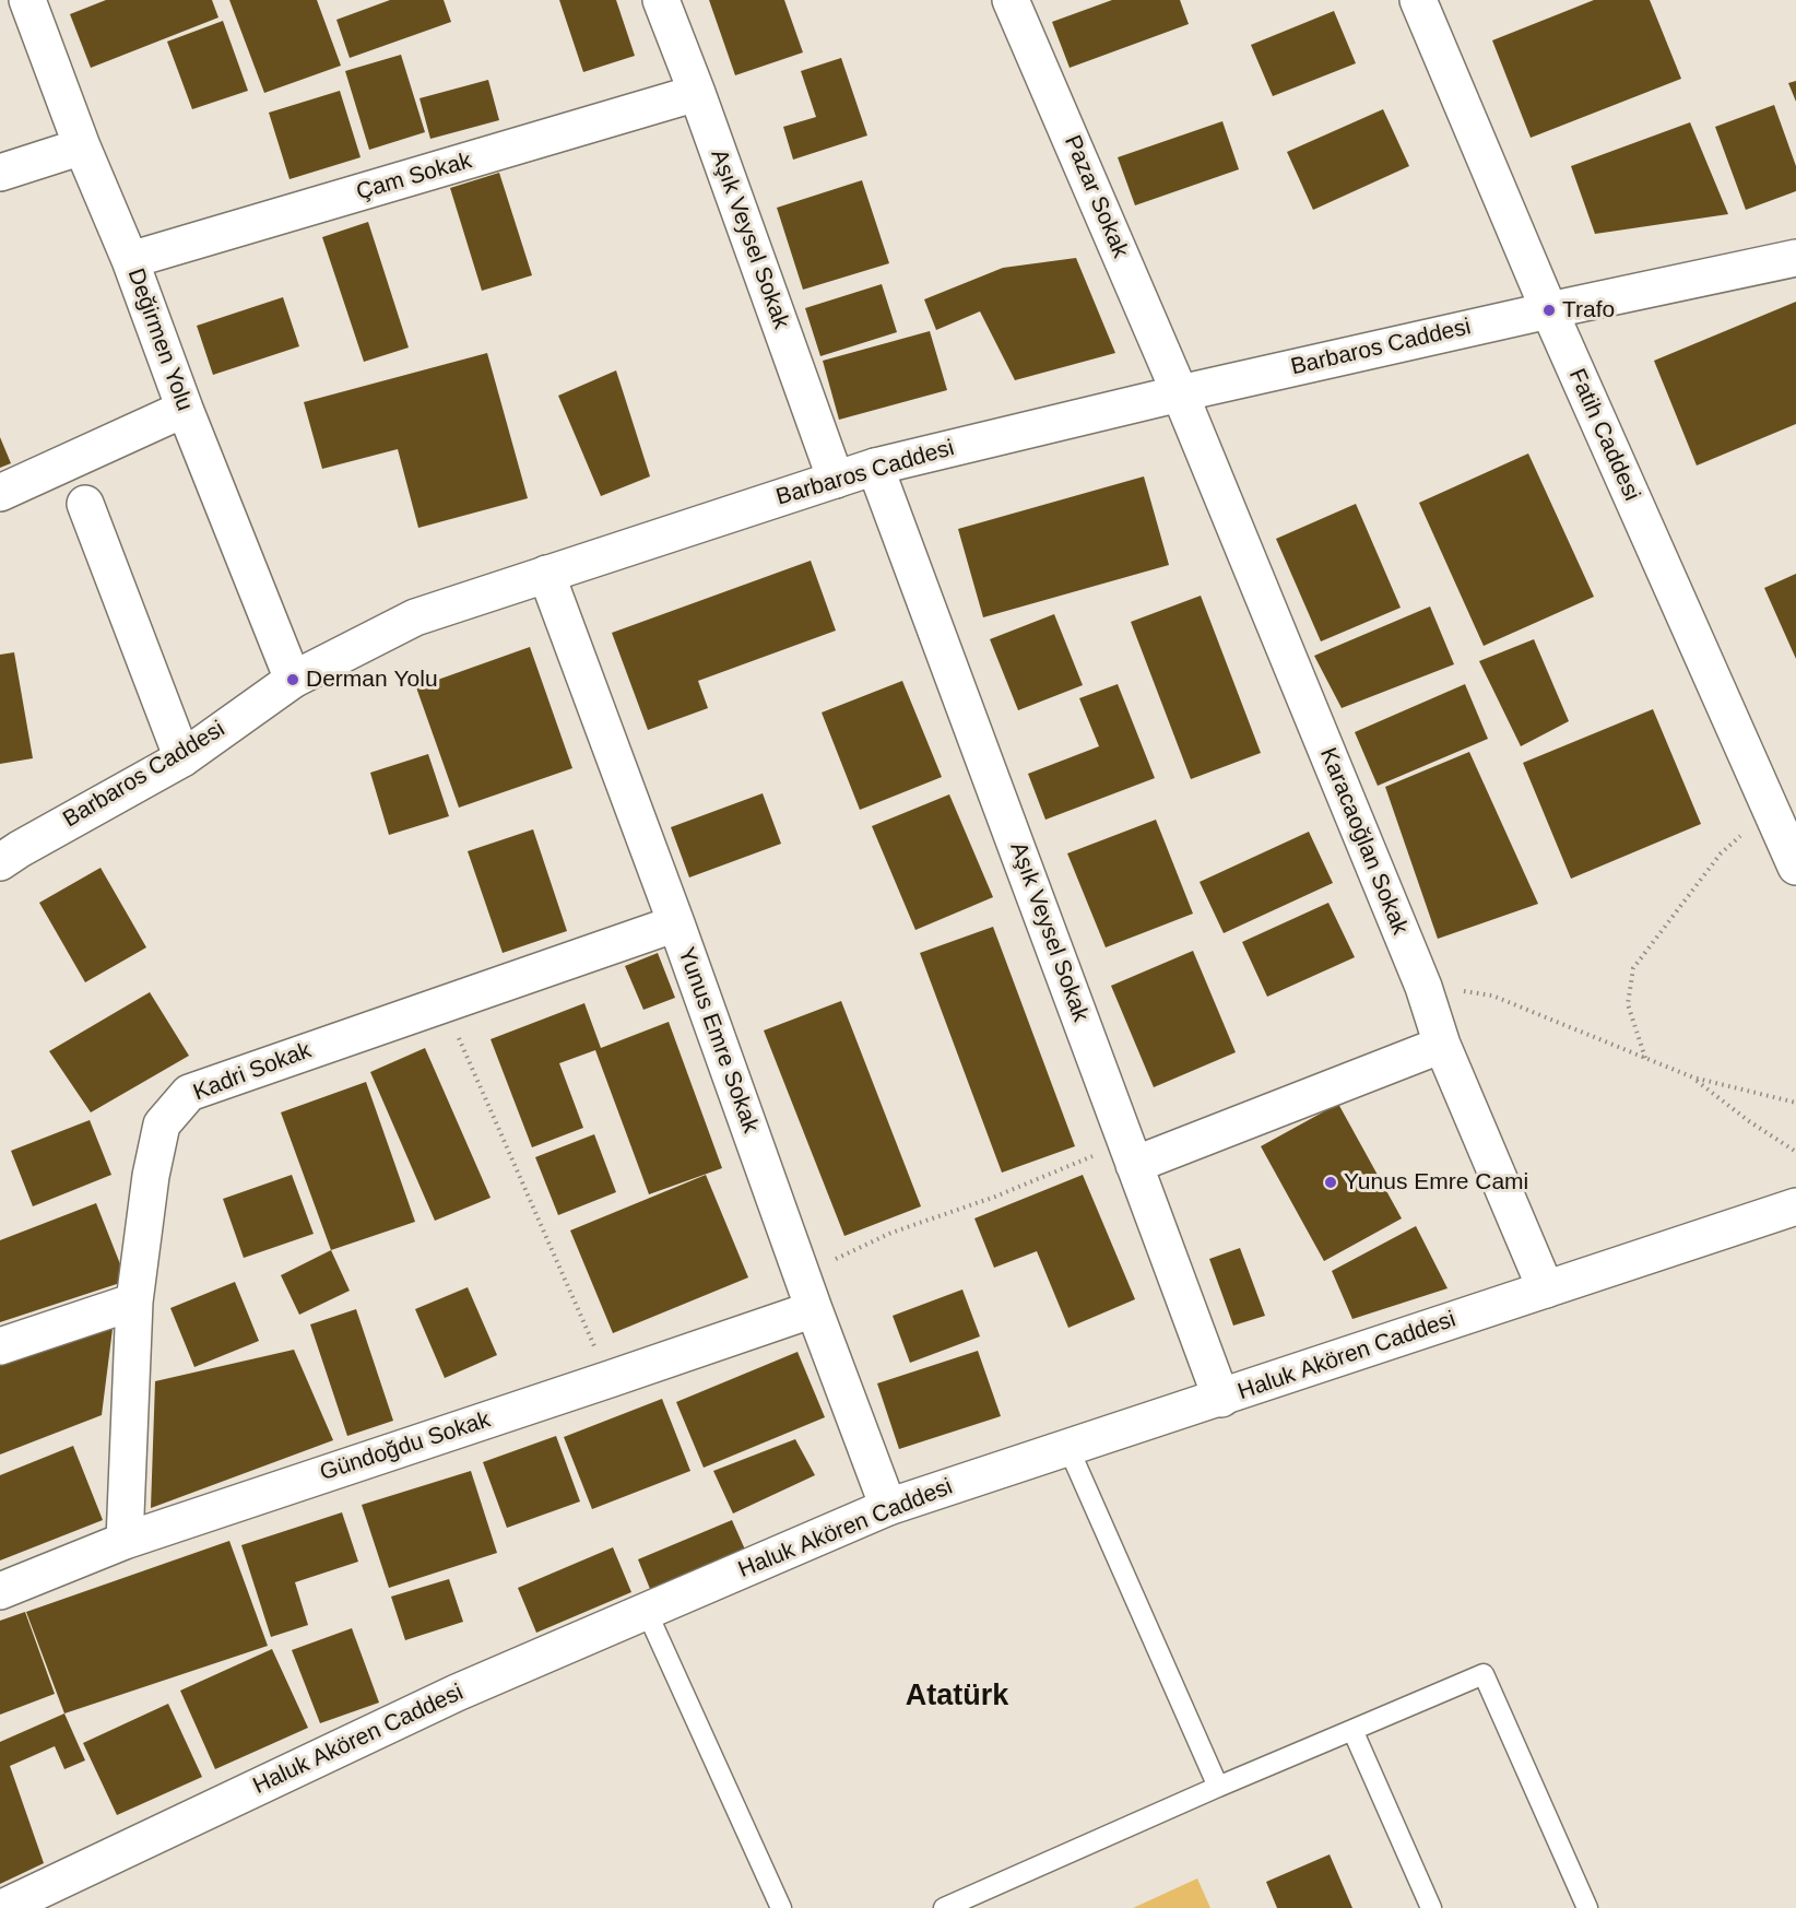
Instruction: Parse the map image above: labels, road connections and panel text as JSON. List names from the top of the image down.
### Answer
{
  "streets": {
    "street": [
      "Çam Sokak",
      "Pazar Sokak",
      "Aşık Veysel Sokak",
      "Değirmen Yolu",
      "Barbaros Caddesi",
      "Fatih Caddesi",
      "Karacaoğlan Sokak",
      "Yunus Emre Sokak",
      "Kadri Sokak",
      "Haluk Akören Caddesi",
      "Gündoğdu Sokak"
    ]
  },
  "crossings": [
    ["Çam Sokak", "Aşık Veysel Sokak"],
    ["Çam Sokak", "Değirmen Yolu"],
    ["Pazar Sokak", "Barbaros Caddesi"],
    ["Pazar Sokak", "Karacaoğlan Sokak"],
    ["Aşık Veysel Sokak", "Barbaros Caddesi"],
    ["Aşık Veysel Sokak", "Haluk Akören Caddesi"],
    ["Değirmen Yolu", "Barbaros Caddesi"],
    ["Barbaros Caddesi", "Fatih Caddesi"],
    ["Barbaros Caddesi", "Karacaoğlan Sokak"],
    ["Barbaros Caddesi", "Yunus Emre Sokak"],
    ["Karacaoğlan Sokak", "Haluk Akören Caddesi"],
    ["Yunus Emre Sokak", "Kadri Sokak"],
    ["Yunus Emre Sokak", "Haluk Akören Caddesi"],
    ["Yunus Emre Sokak", "Gündoğdu Sokak"],
    ["Kadri Sokak", "Gündoğdu Sokak"]
  ],
  "districts": ["Atatürk"],
  "places": ["Trafo", "Derman Yolu", "Yunus Emre Cami"]
}
